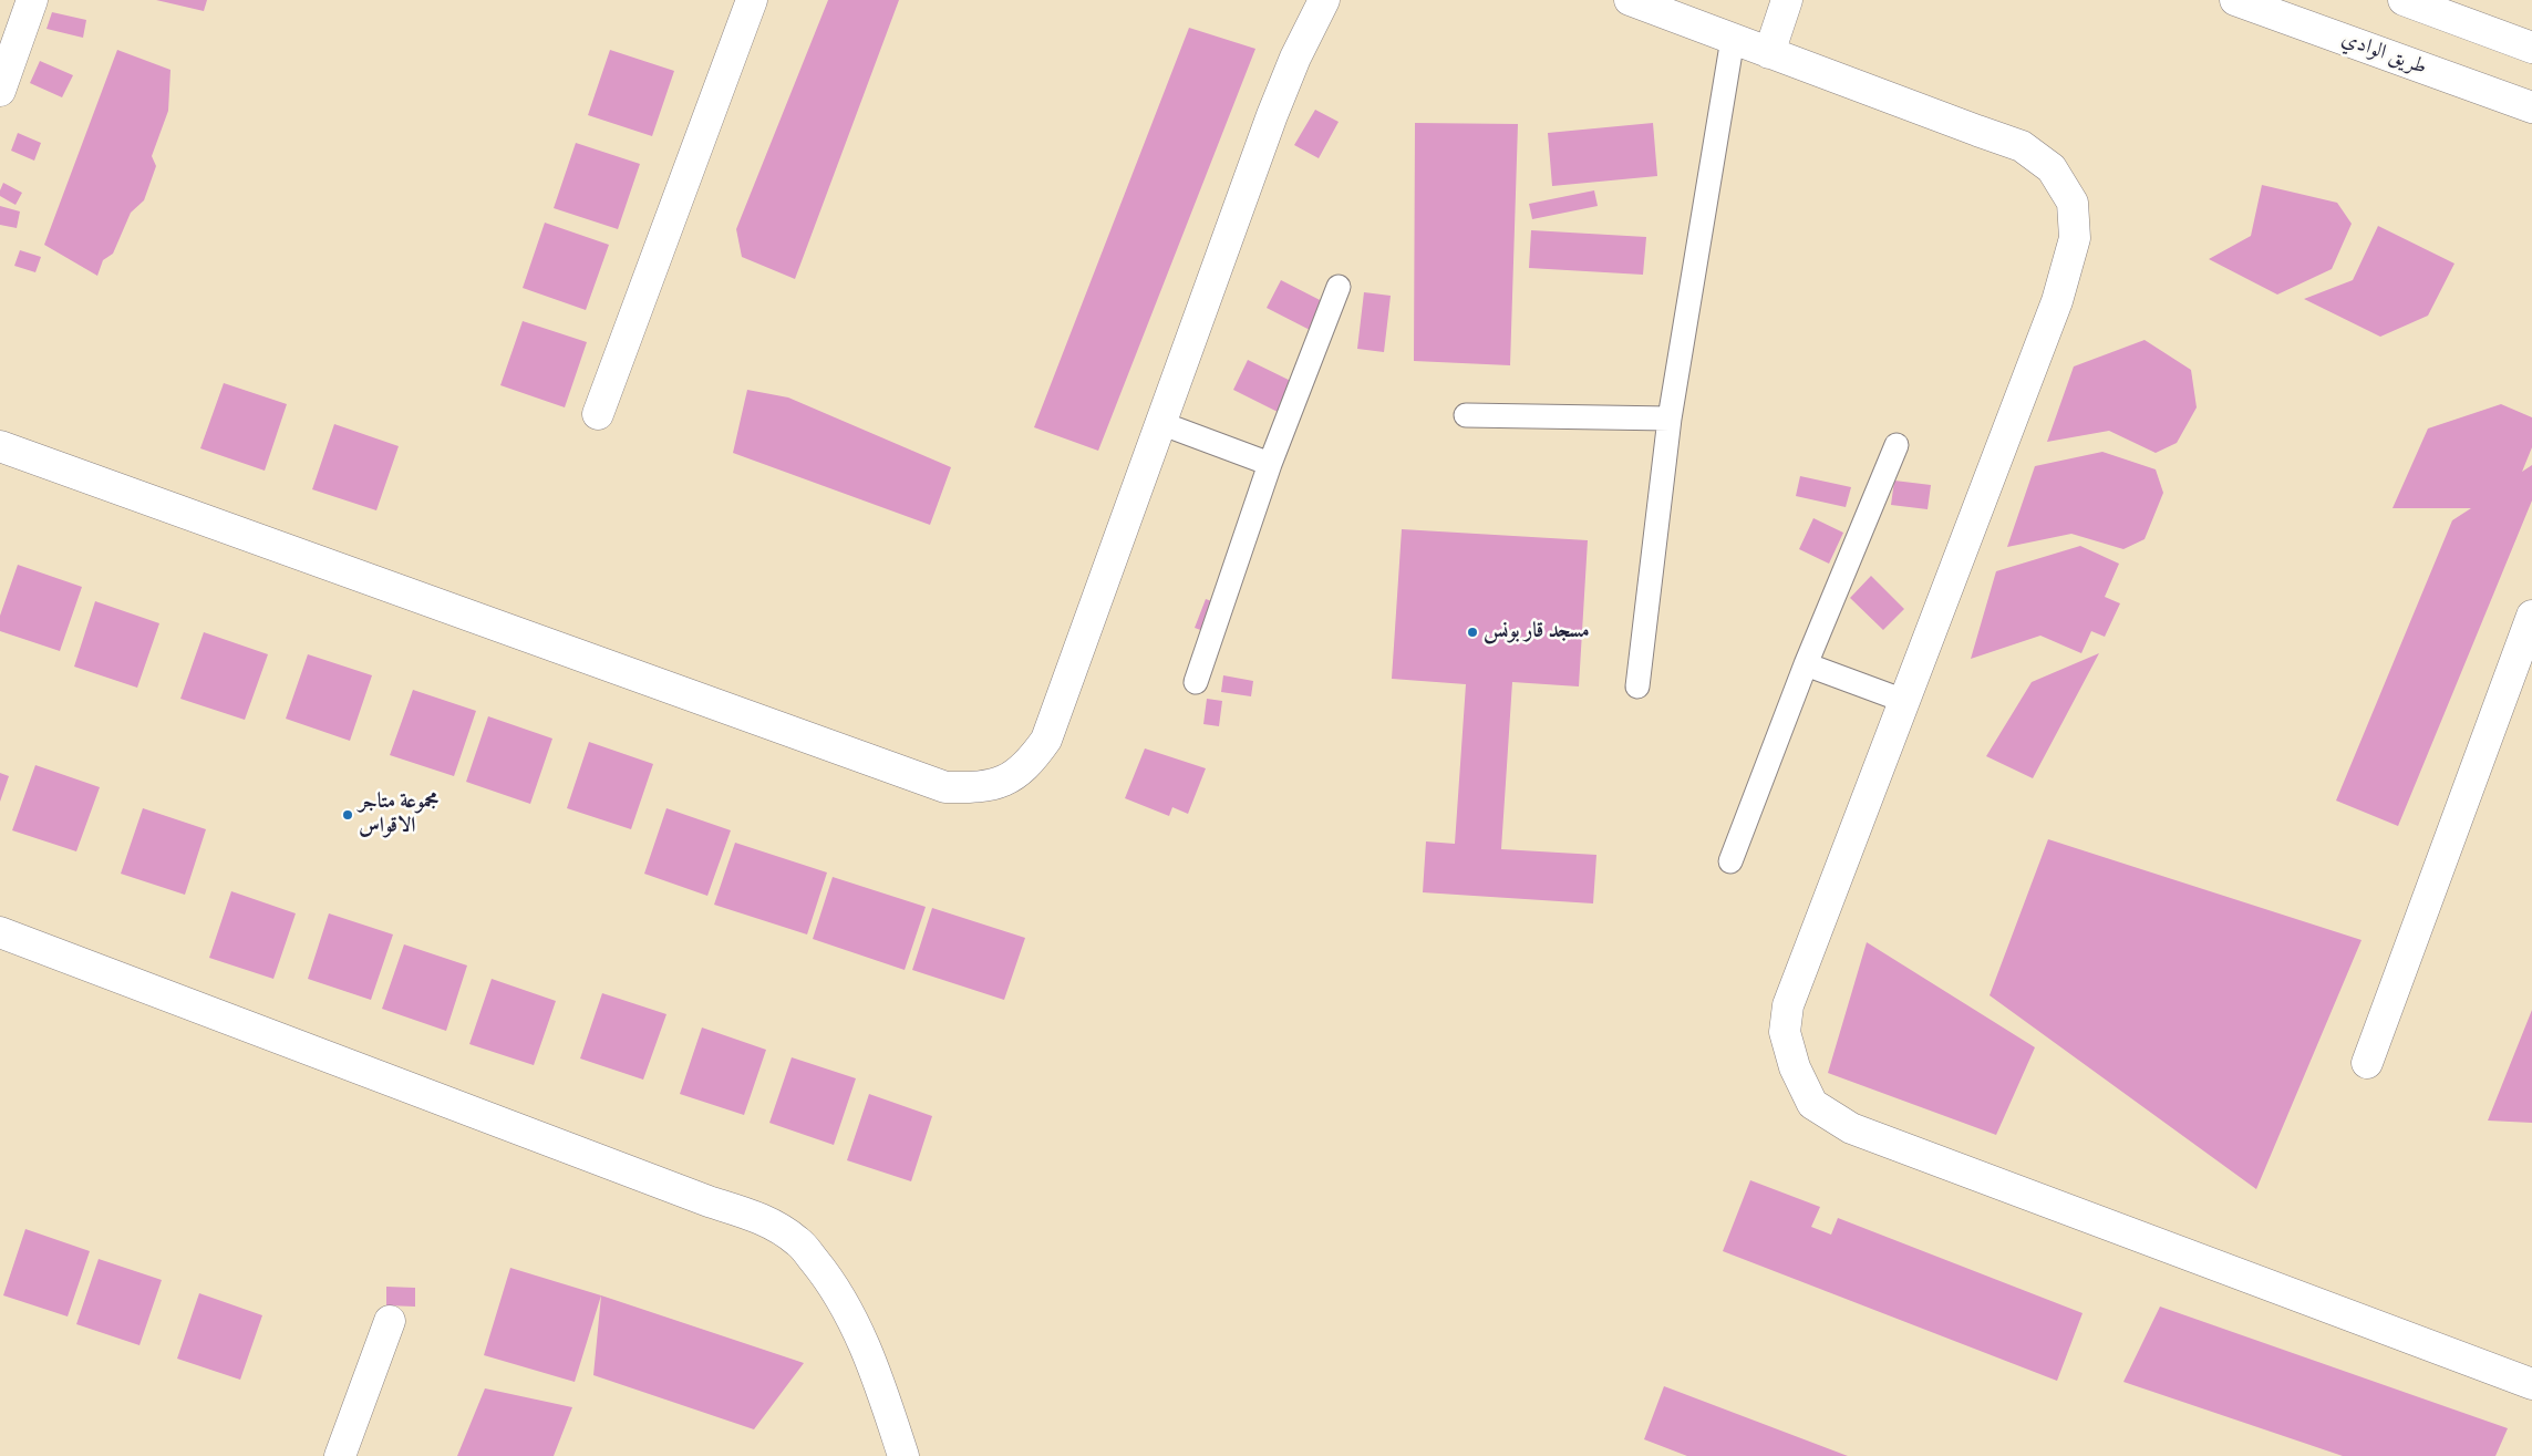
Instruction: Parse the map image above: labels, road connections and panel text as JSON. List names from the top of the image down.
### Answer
{
  "streets": {
    "street": ["طريق الوادي"]
  },
  "places": ["مسجد قار بونس", "مجموعة متاجر الاقواس"]
}
